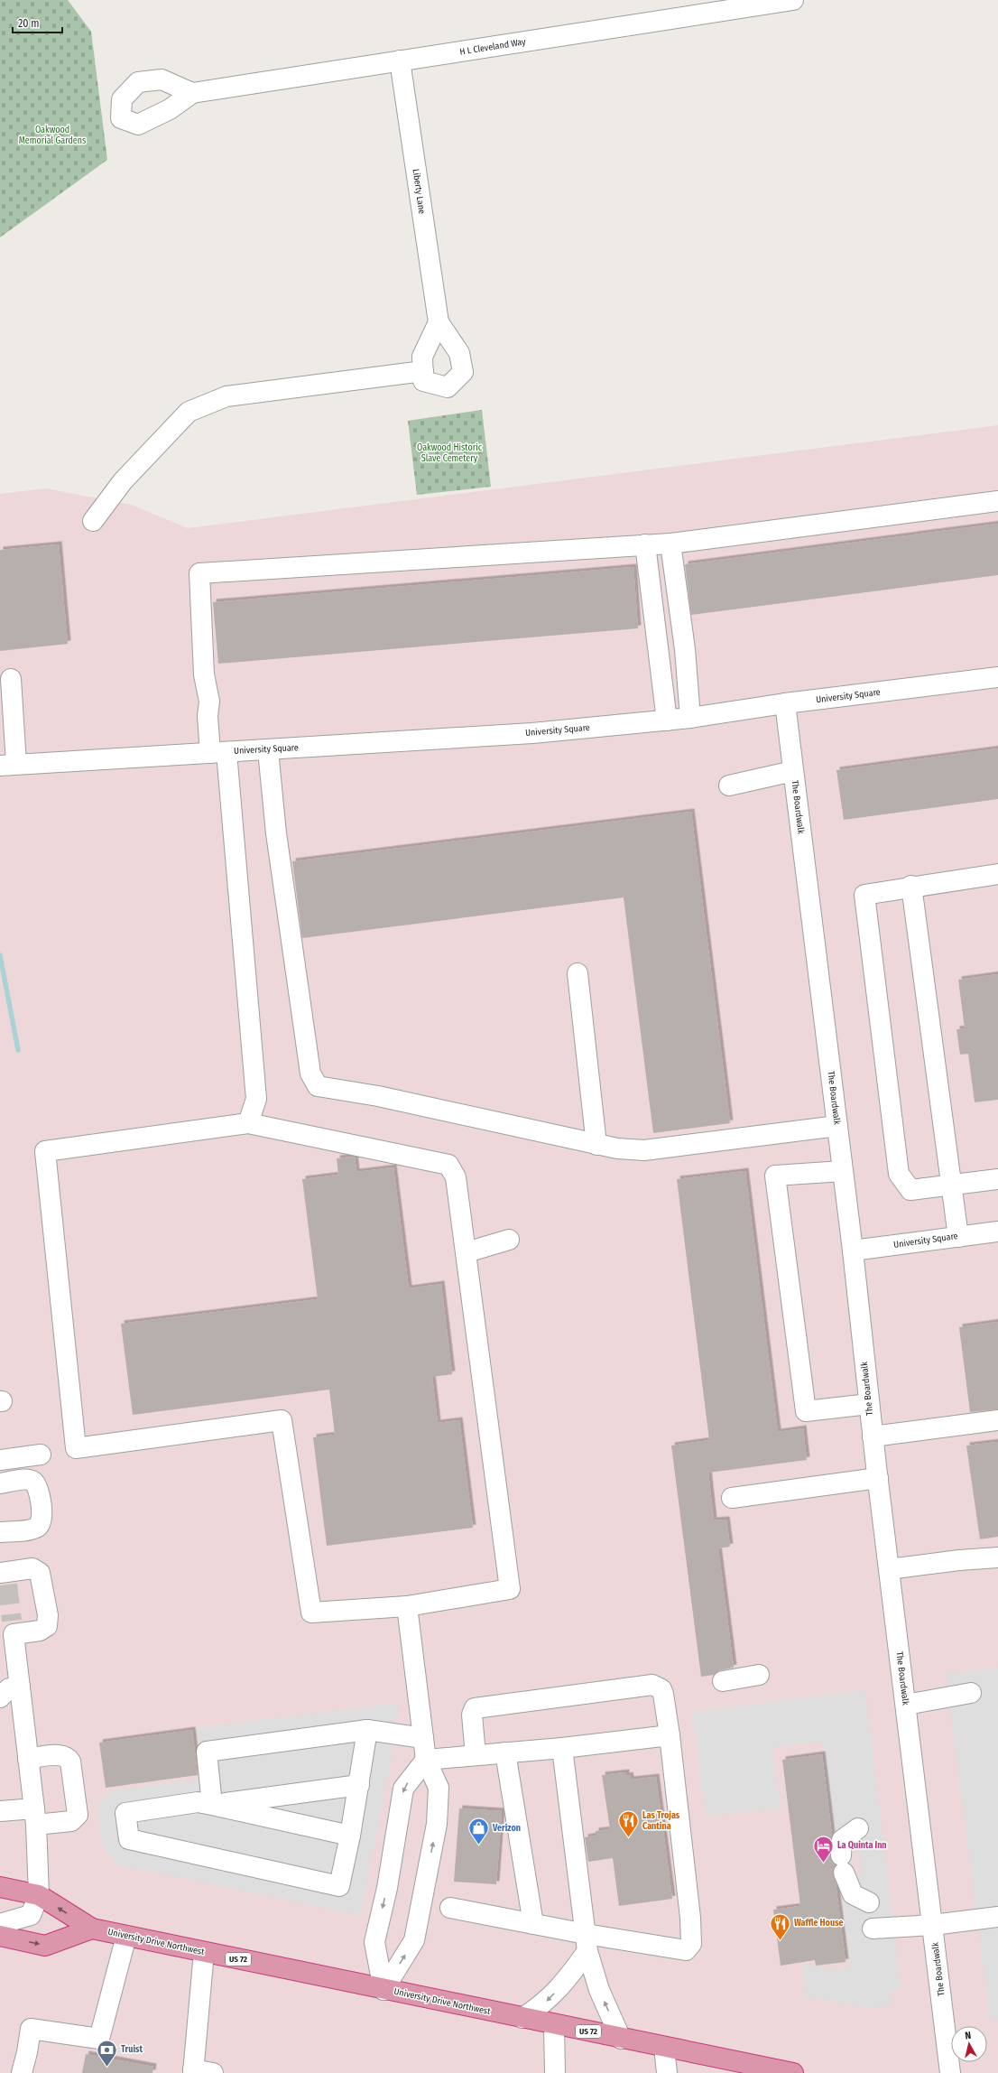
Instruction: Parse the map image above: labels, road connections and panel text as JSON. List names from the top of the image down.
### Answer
{
  "streets": {
    "highway": ["University Drive Northwest", "US 72"],
    "street": [
      "H L Cleveland Way",
      "Liberty Lane",
      "University Square",
      "The Boardwalk"
    ]
  },
  "crossings": [
    ["H L Cleveland Way", "Liberty Lane"],
    ["University Square", "The Boardwalk"]
  ],
  "parks": ["Oakwood Memorial Gardens", "Oakwood Historic Slave Cemetery"],
  "places": {
    "restaurant": ["Las Trojas Cantina", "Waffle House"],
    "shop": ["Verizon"],
    "hotel": ["La Quinta Inn"],
    "bank": ["Truist"]
  },
  "scale_bar": "20 m",
  "north": "top"
}
